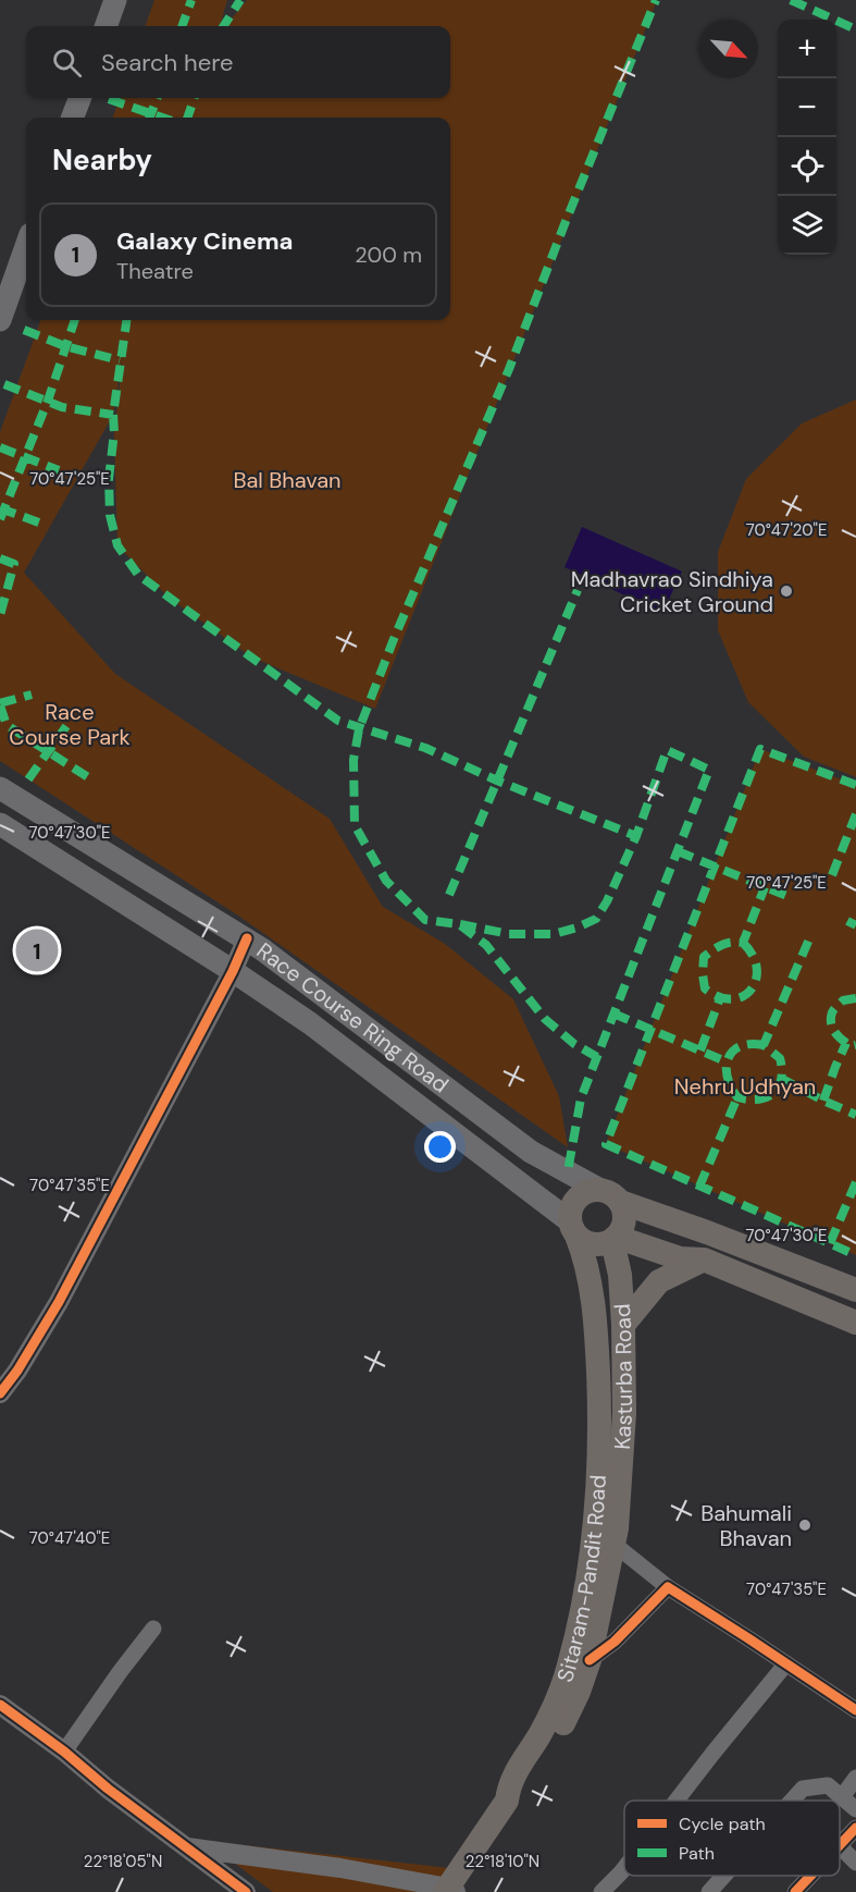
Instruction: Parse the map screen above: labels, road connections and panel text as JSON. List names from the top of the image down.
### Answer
{
  "streets": {
    "main road": ["Race Course Ring Road", "Kasturba Road", "Sitaram-Pandit Road"]
  },
  "crossings": [
    ["Race Course Ring Road", "Kasturba Road"],
    ["Race Course Ring Road", "Sitaram-Pandit Road"],
    ["Kasturba Road", "Sitaram-Pandit Road"]
  ],
  "parks": ["Bal Bhavan", "Race Course Park", "Nehru Udhyan"],
  "places": ["Madhavrao Sindhiya Cricket Ground", "Bahumali Bhavan"],
  "legend": ["Cycle path", "Path"],
  "north": "bottom right",
  "page": {
    "map_buttons": ["+", "−"],
    "search": "Search here",
    "heading": "Nearby",
    "list": [
      {
        "mark": "1",
        "name": "Galaxy Cinema",
        "note": "Theatre",
        "value": "200 m"
      }
    ],
    "pins": "1"
  },
  "coordinates": [
    "70°47'25\"E",
    "70°47'20\"E",
    "70°47'30\"E",
    "70°47'35\"E",
    "70°47'40\"E",
    "22°18'05\"N",
    "22°18'10\"N"
  ]
}
